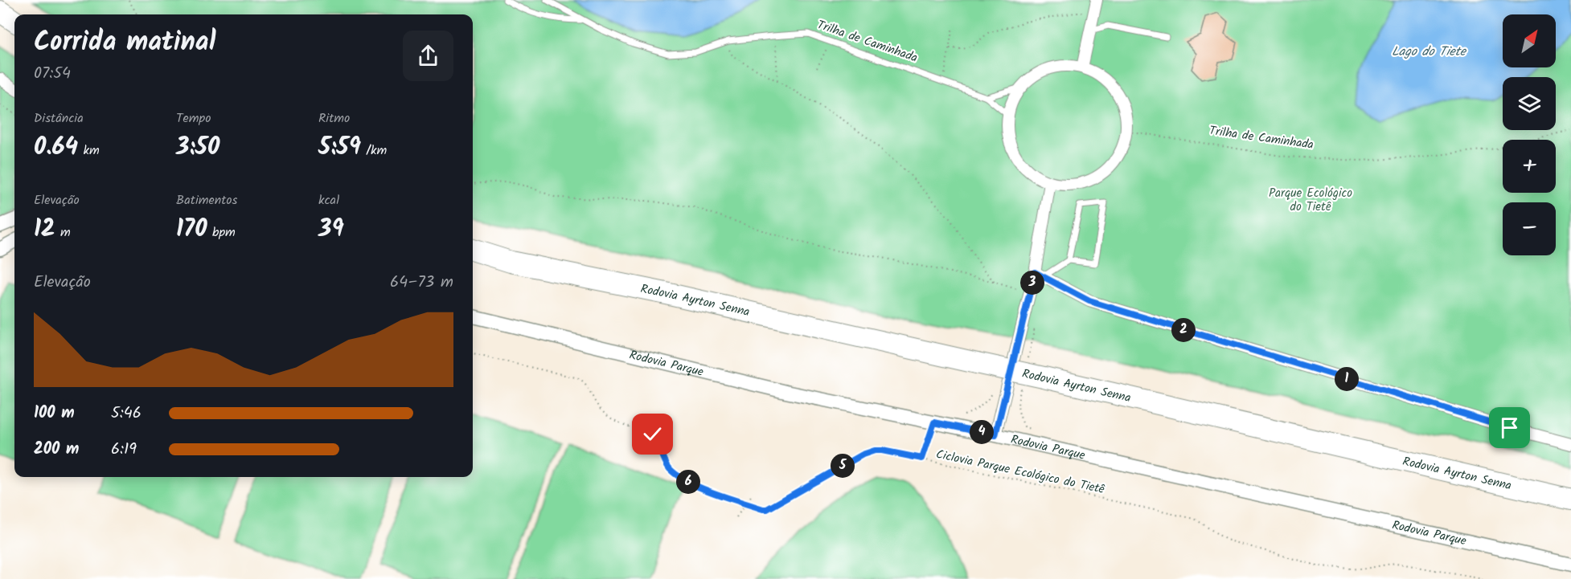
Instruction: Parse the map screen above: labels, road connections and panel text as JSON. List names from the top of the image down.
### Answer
{
  "streets": {
    "highway": ["Rodovia Ayrton Senna"],
    "street": ["Rodovia Parque"],
    "lane": ["Trilha de Caminhada"],
    "path": ["Ciclovia Parque Ecológico do Tietê"]
  },
  "water": ["Lago do Tiete"],
  "parks": ["Parque Ecológico do Tietê"],
  "north": "top right",
  "page": {
    "map_buttons": ["+", "−"],
    "heading": ["Corrida matinal", "07:54"],
    "stats": [
      ["Distância", "0.64 km"],
      ["Tempo", "3:50"],
      ["Ritmo", "5:59 /km"],
      ["Elevação", "12 m"],
      ["Batimentos", "170 bpm"],
      ["kcal", "39"]
    ],
    "chart": ["Elevação", "64–73 m"],
    "pins": [
      "3",
      "2",
      "1",
      "4",
      "5",
      "6"
    ],
    "list": [
      {
        "name": "100 m",
        "note": "5:46"
      },
      {
        "name": "200 m",
        "note": "6:19"
      }
    ]
  }
}
